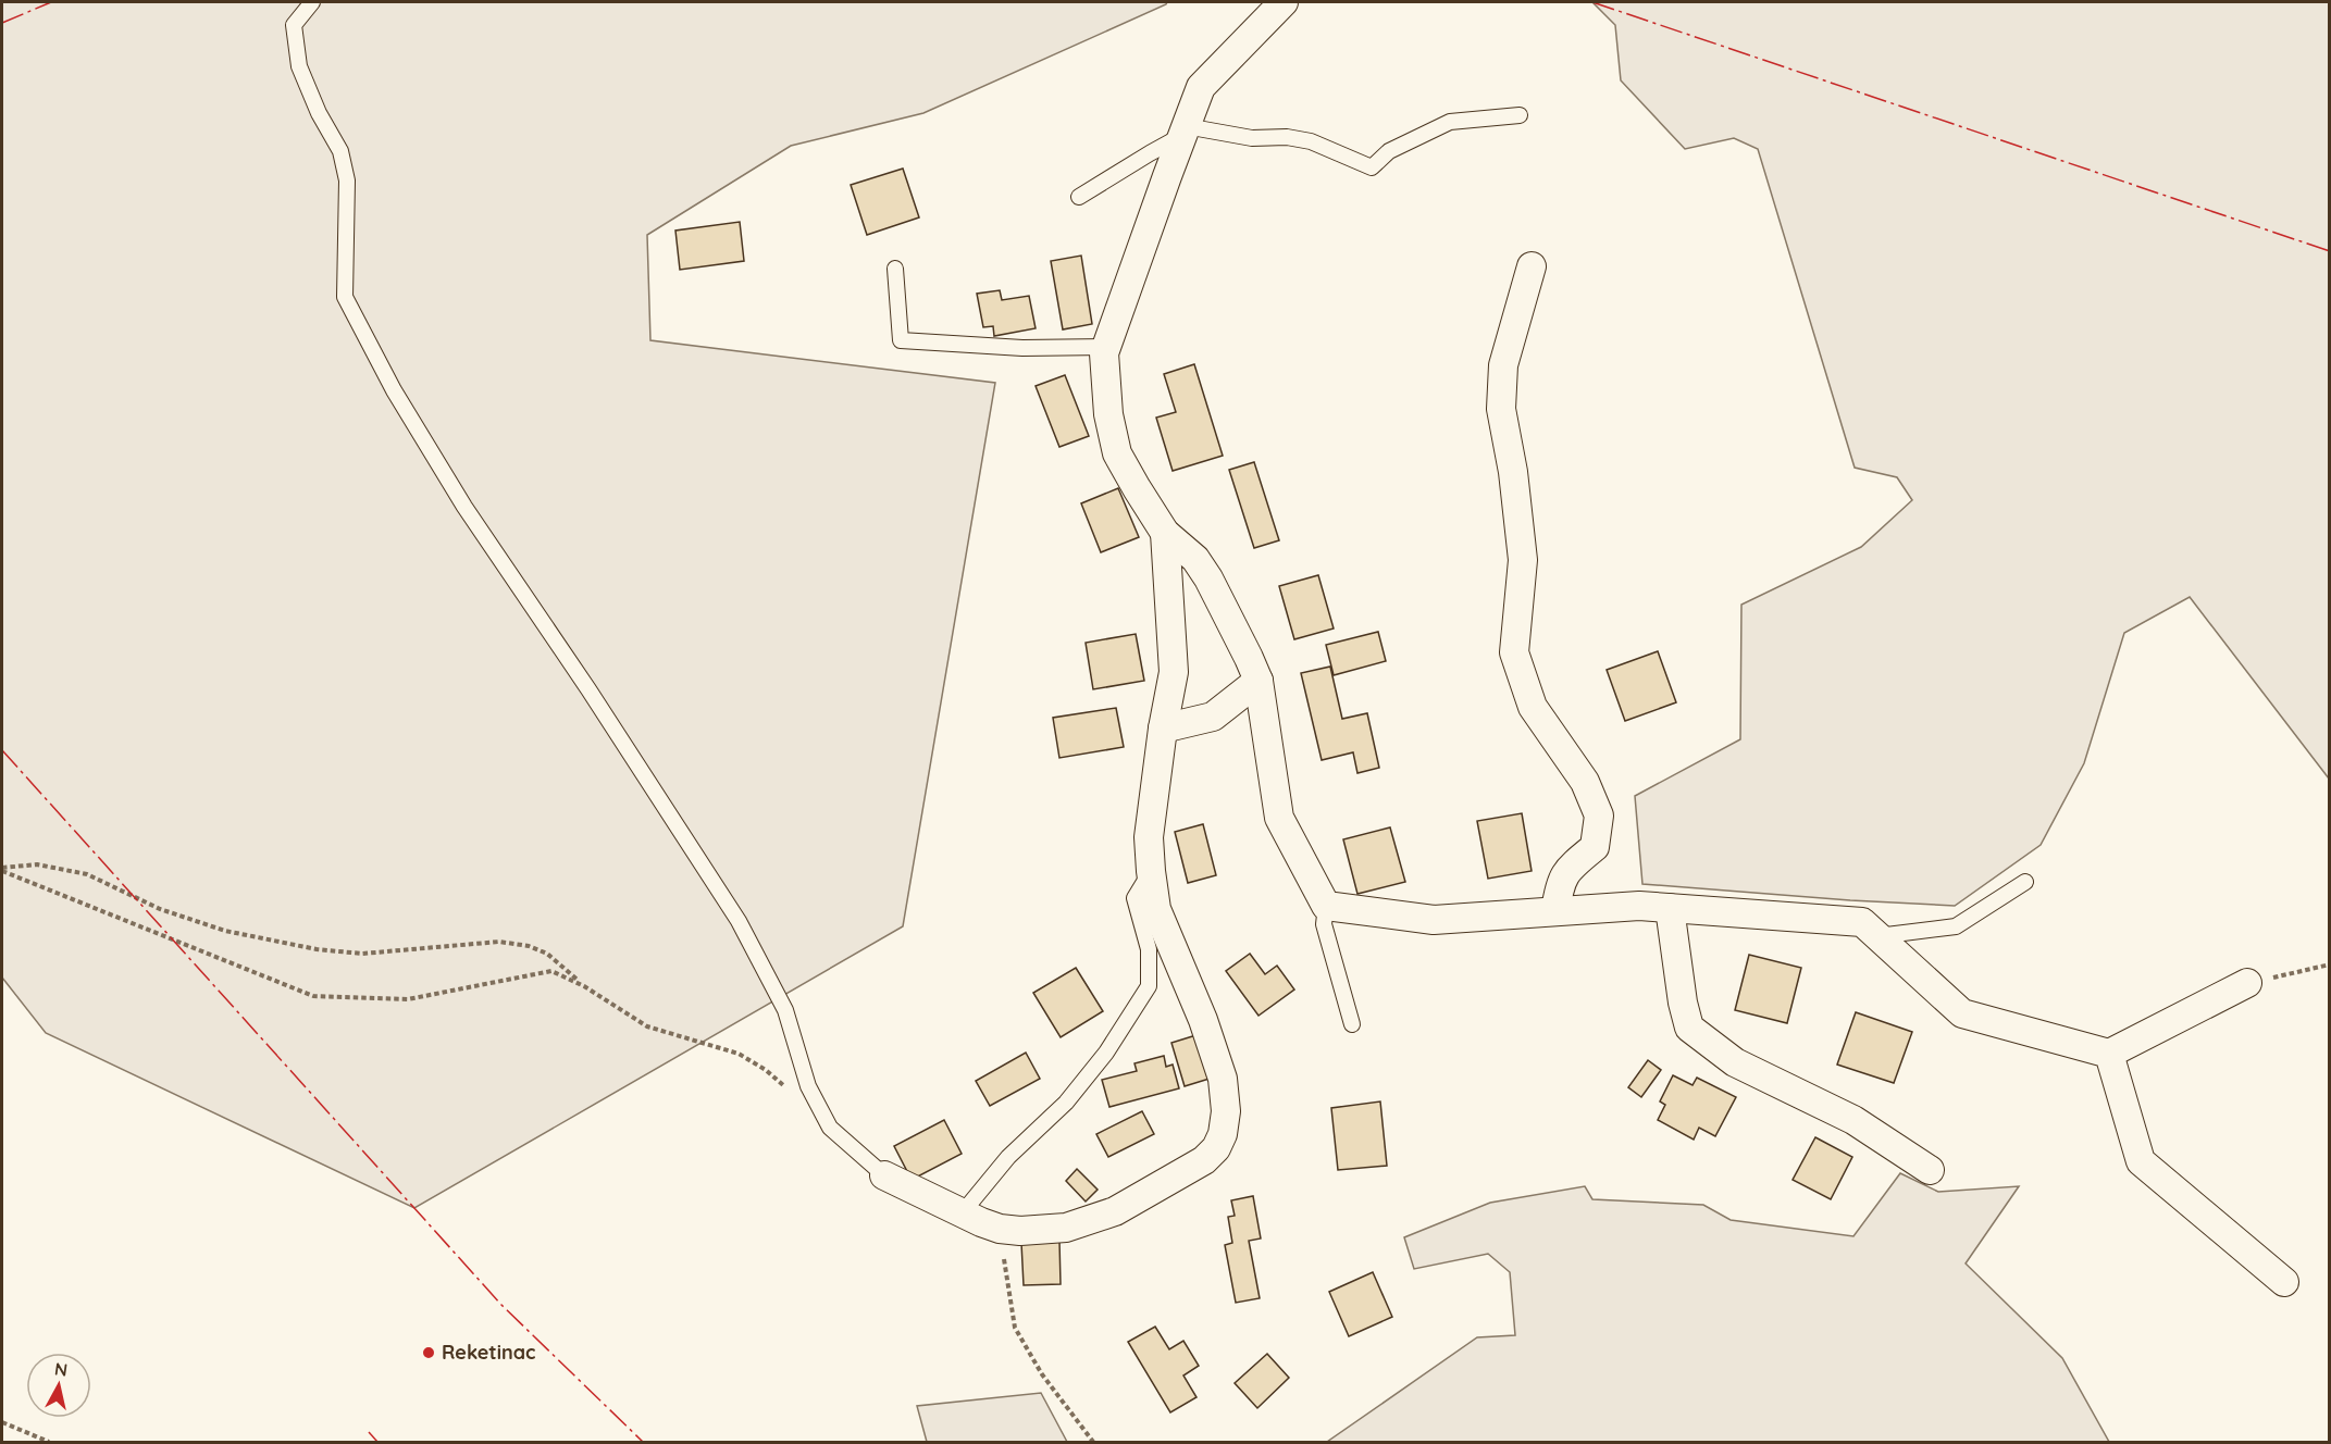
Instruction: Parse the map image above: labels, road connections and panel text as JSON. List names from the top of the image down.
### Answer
{
  "places": ["Reketinac"],
  "north": "top"
}
